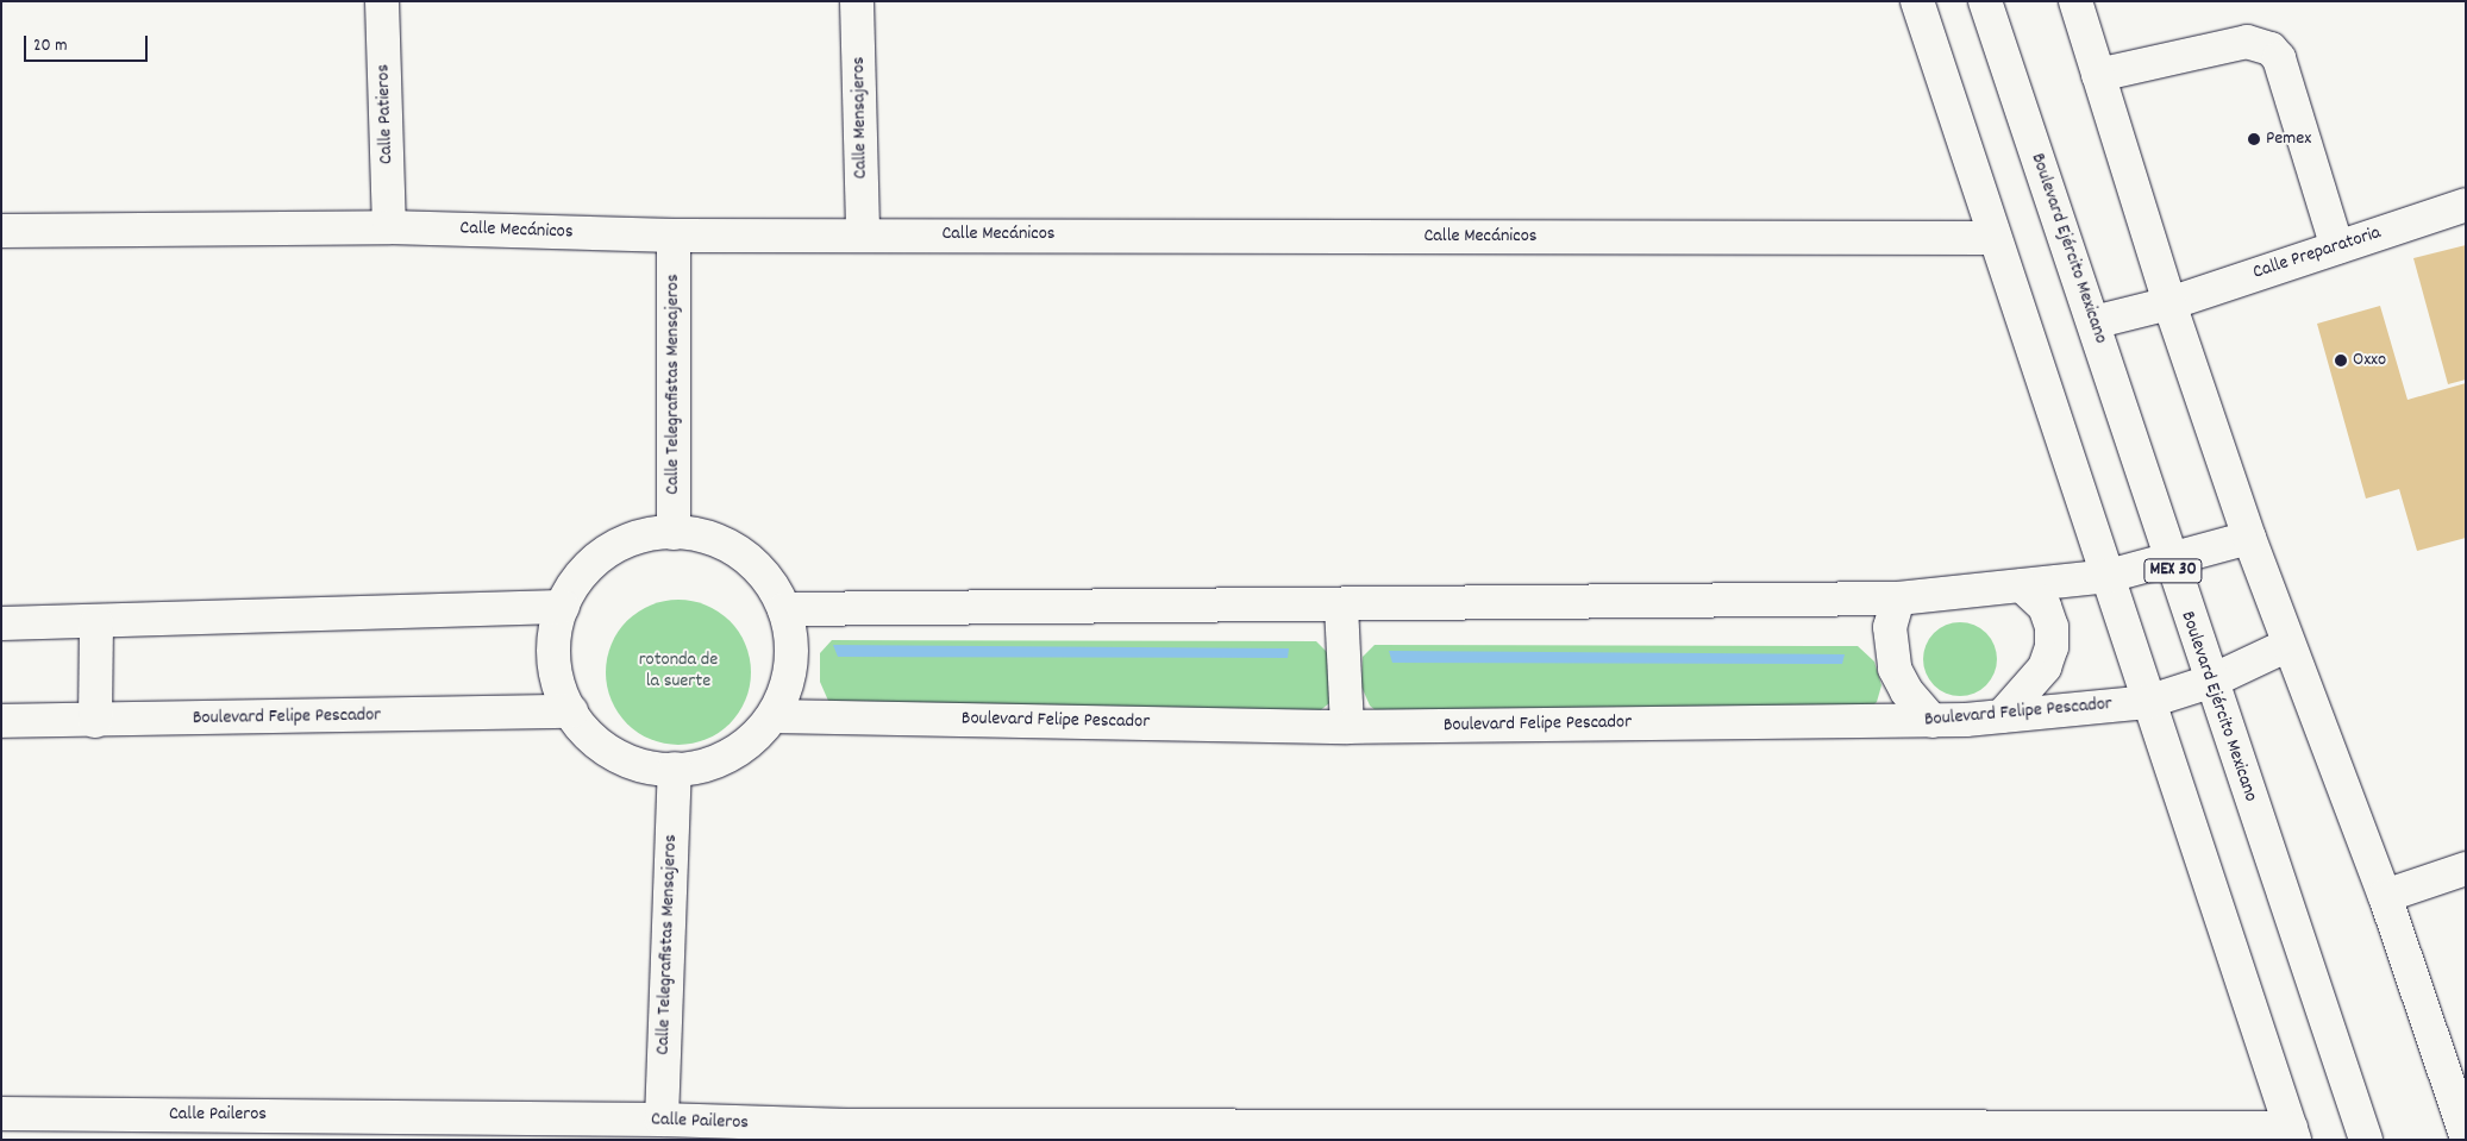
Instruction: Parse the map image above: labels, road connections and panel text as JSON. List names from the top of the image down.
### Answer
{
  "streets": {
    "street": [
      "Calle Patieros",
      "Calle Mensajeros",
      "Calle Mecánicos",
      "Boulevard Ejército Mexicano",
      "Calle Preparatoria",
      "Calle Telegrafistas Mensajeros",
      "MEX 30",
      "Boulevard Felipe Pescador",
      "Calle Paileros"
    ]
  },
  "crossings": [
    ["Calle Patieros", "Calle Mecánicos"],
    ["Calle Mensajeros", "Calle Mecánicos"],
    ["Calle Mecánicos", "Calle Telegrafistas Mensajeros"],
    ["Boulevard Ejército Mexicano", "Calle Preparatoria"],
    ["Boulevard Ejército Mexicano", "Boulevard Felipe Pescador"],
    ["Calle Telegrafistas Mensajeros", "Calle Paileros"]
  ],
  "parks": ["rotonda de la suerte"],
  "places": ["Pemex", "Oxxo"],
  "scale_bar": "20 m"
}
